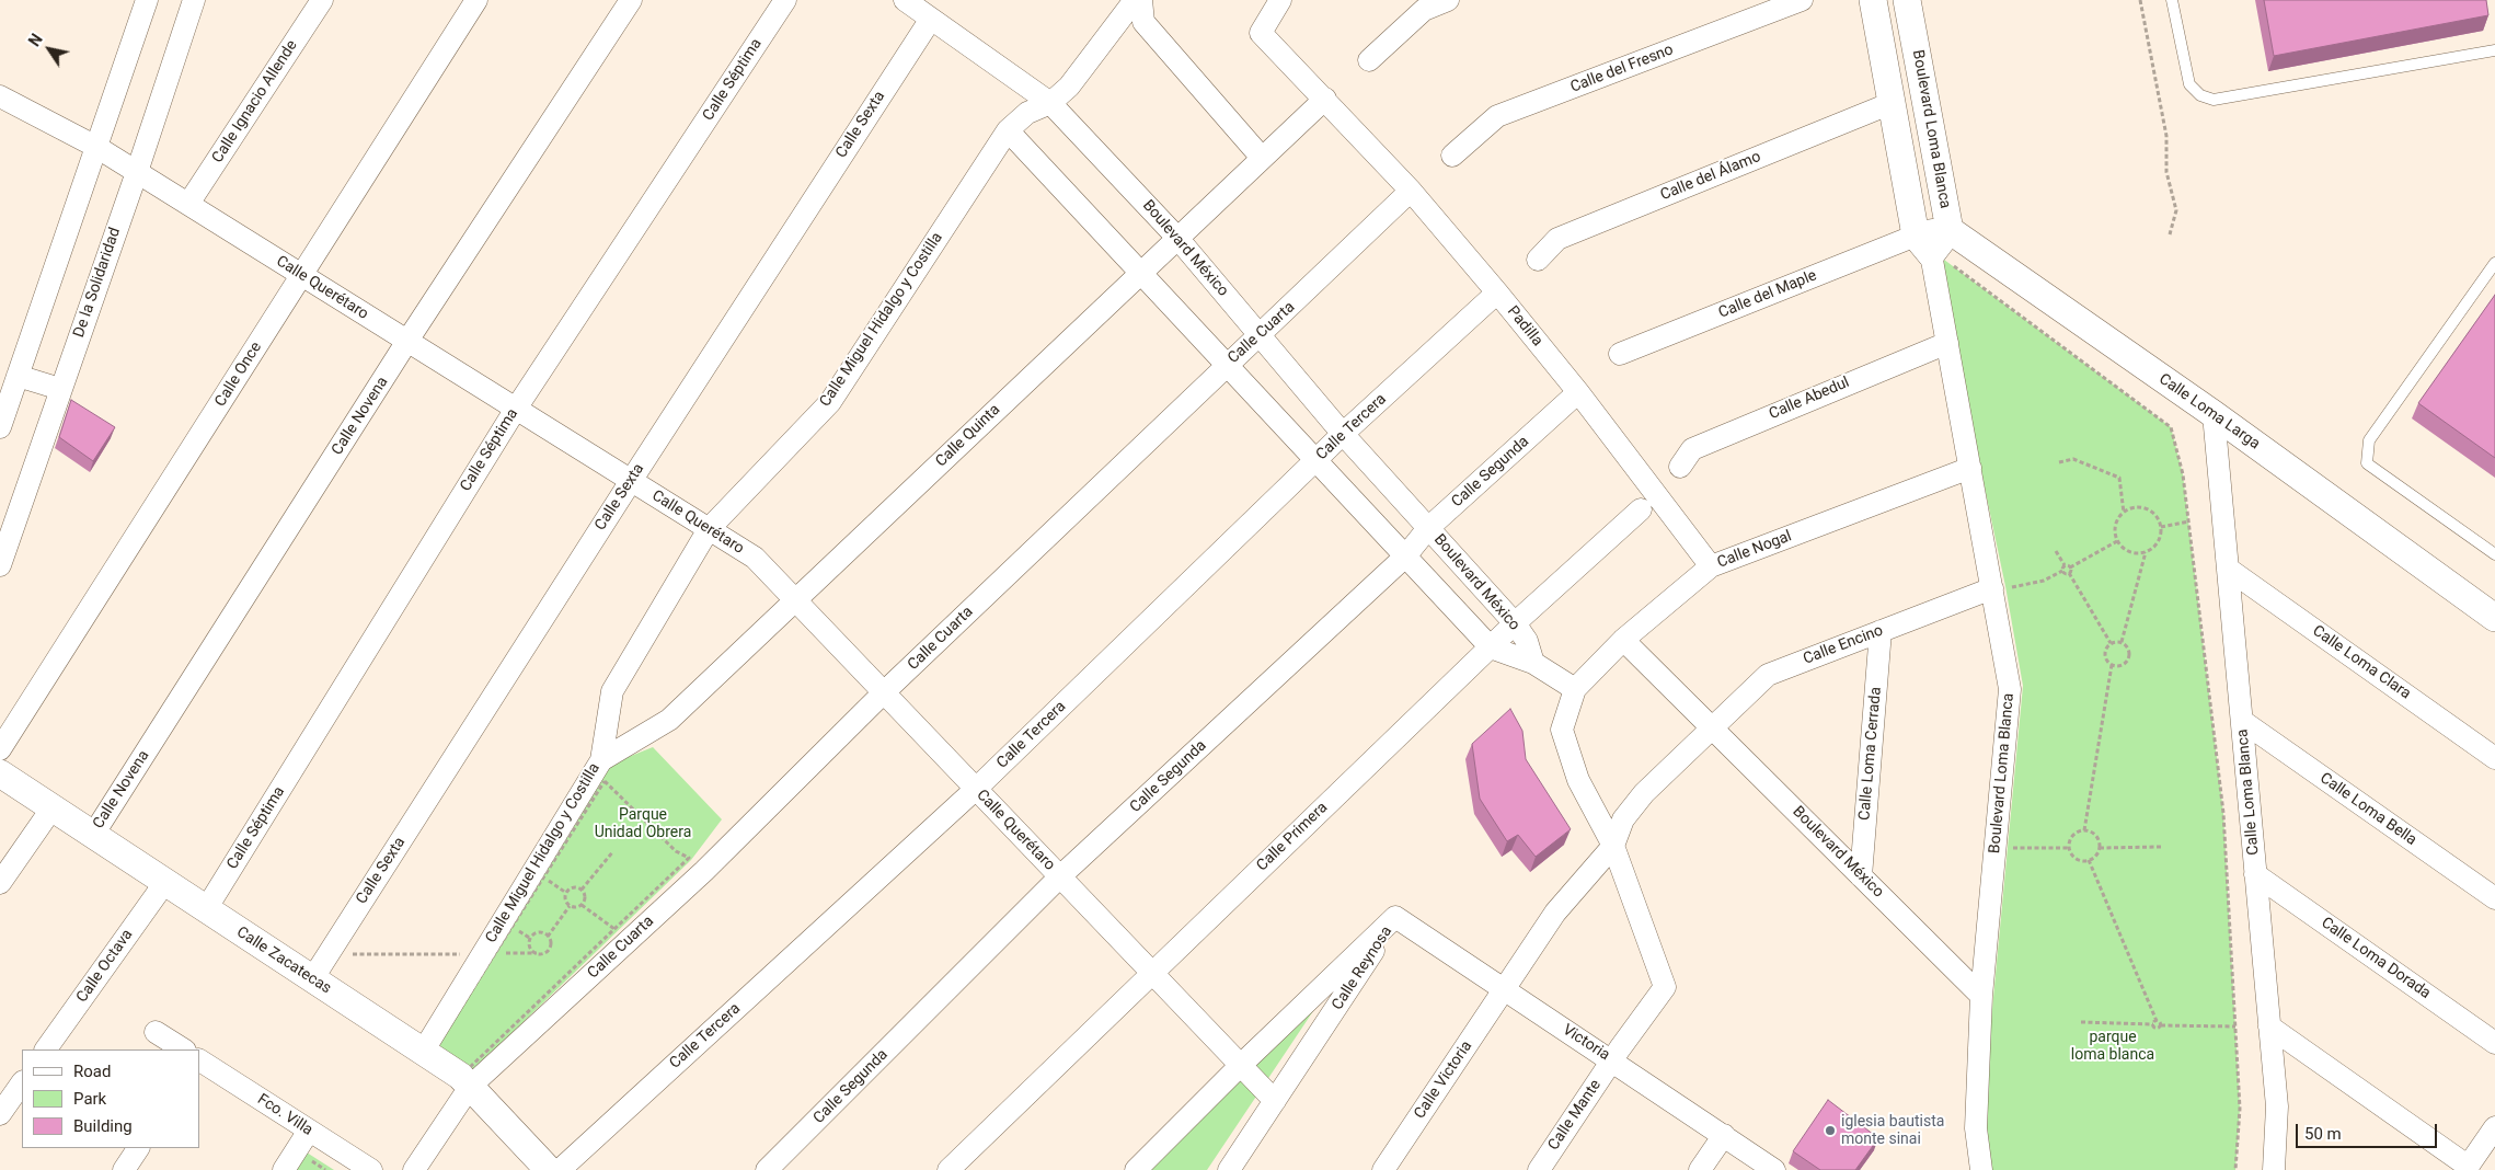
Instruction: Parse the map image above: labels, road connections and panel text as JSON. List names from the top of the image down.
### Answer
{
  "streets": {
    "street": [
      "Calle del Fresno",
      "Calle Séptima",
      "Calle Ignacio Allende",
      "Calle Sexta",
      "Boulevard Loma Blanca",
      "Calle del Álamo",
      "Boulevard México",
      "De la Solidaridad",
      "Calle Querétaro",
      "Calle del Maple",
      "Calle Miguel Hidalgo y Costilla",
      "Padilla",
      "Calle Cuarta",
      "Calle Once",
      "Calle Abedul",
      "Calle Loma Larga",
      "Calle Novena",
      "Calle Tercera",
      "Calle Quinta",
      "Calle Segunda",
      "Calle Nogal",
      "Calle Encino",
      "Calle Loma Clara",
      "Calle Loma Cerrada",
      "Calle Loma Blanca",
      "Calle Loma Bella",
      "Calle Primera",
      "Calle Loma Dorada",
      "Calle Zacatecas",
      "Calle Octava",
      "Calle Reynosa",
      "Victoria",
      "Calle Victoria",
      "Fco. Villa",
      "Calle Mante"
    ]
  },
  "crossings": [
    ["Calle Séptima", "Calle Querétaro"],
    ["Calle Séptima", "Calle Zacatecas"],
    ["Calle Ignacio Allende", "Calle Querétaro"],
    ["Calle Sexta", "Boulevard México"],
    ["Calle Sexta", "Calle Querétaro"],
    ["Calle Sexta", "Calle Zacatecas"],
    ["Boulevard Loma Blanca", "Calle del Álamo"],
    ["Boulevard Loma Blanca", "Boulevard México"],
    ["Boulevard Loma Blanca", "Calle del Maple"],
    ["Boulevard Loma Blanca", "Calle Abedul"],
    ["Boulevard Loma Blanca", "Calle Loma Larga"],
    ["Boulevard Loma Blanca", "Calle Nogal"],
    ["Boulevard Loma Blanca", "Calle Encino"],
    ["Boulevard México", "Calle Miguel Hidalgo y Costilla"],
    ["Boulevard México", "Calle Cuarta"],
    ["Boulevard México", "Calle Tercera"],
    ["Boulevard México", "Calle Quinta"],
    ["Boulevard México", "Calle Segunda"],
    ["Boulevard México", "Calle Nogal"],
    ["Boulevard México", "Calle Encino"],
    ["Boulevard México", "Calle Loma Cerrada"],
    ["Boulevard México", "Calle Primera"],
    ["De la Solidaridad", "Calle Querétaro"],
    ["Calle Querétaro", "Calle Miguel Hidalgo y Costilla"],
    ["Calle Querétaro", "Calle Cuarta"],
    ["Calle Querétaro", "Calle Once"],
    ["Calle Querétaro", "Calle Novena"],
    ["Calle Querétaro", "Calle Tercera"],
    ["Calle Querétaro", "Calle Quinta"],
    ["Calle Querétaro", "Calle Segunda"],
    ["Calle Querétaro", "Calle Primera"],
    ["Calle Querétaro", "Calle Reynosa"],
    ["Calle Miguel Hidalgo y Costilla", "Calle Quinta"],
    ["Calle Miguel Hidalgo y Costilla", "Calle Zacatecas"],
    ["Padilla", "Calle Cuarta"],
    ["Padilla", "Calle Tercera"],
    ["Padilla", "Calle Quinta"],
    ["Padilla", "Calle Segunda"],
    ["Padilla", "Calle Nogal"],
    ["Calle Cuarta", "Calle Zacatecas"],
    ["Calle Loma Larga", "Calle Loma Blanca"],
    ["Calle Novena", "Calle Zacatecas"],
    ["Calle Encino", "Calle Loma Cerrada"],
    ["Calle Encino", "Calle Victoria"],
    ["Calle Encino", "Calle Mante"],
    ["Calle Loma Clara", "Calle Loma Blanca"],
    ["Calle Loma Blanca", "Calle Loma Bella"],
    ["Calle Loma Blanca", "Calle Loma Dorada"],
    ["Calle Zacatecas", "Calle Octava"],
    ["Calle Reynosa", "Victoria"],
    ["Victoria", "Calle Victoria"],
    ["Victoria", "Calle Mante"],
    ["Calle Victoria", "Calle Mante"]
  ],
  "parks": ["Parque Unidad Obrera", "parque loma blanca"],
  "places": ["iglesia bautista monte sinai"],
  "legend": ["Road", "Park", "Building"],
  "scale_bar": "50 m",
  "north": "top left"
}
